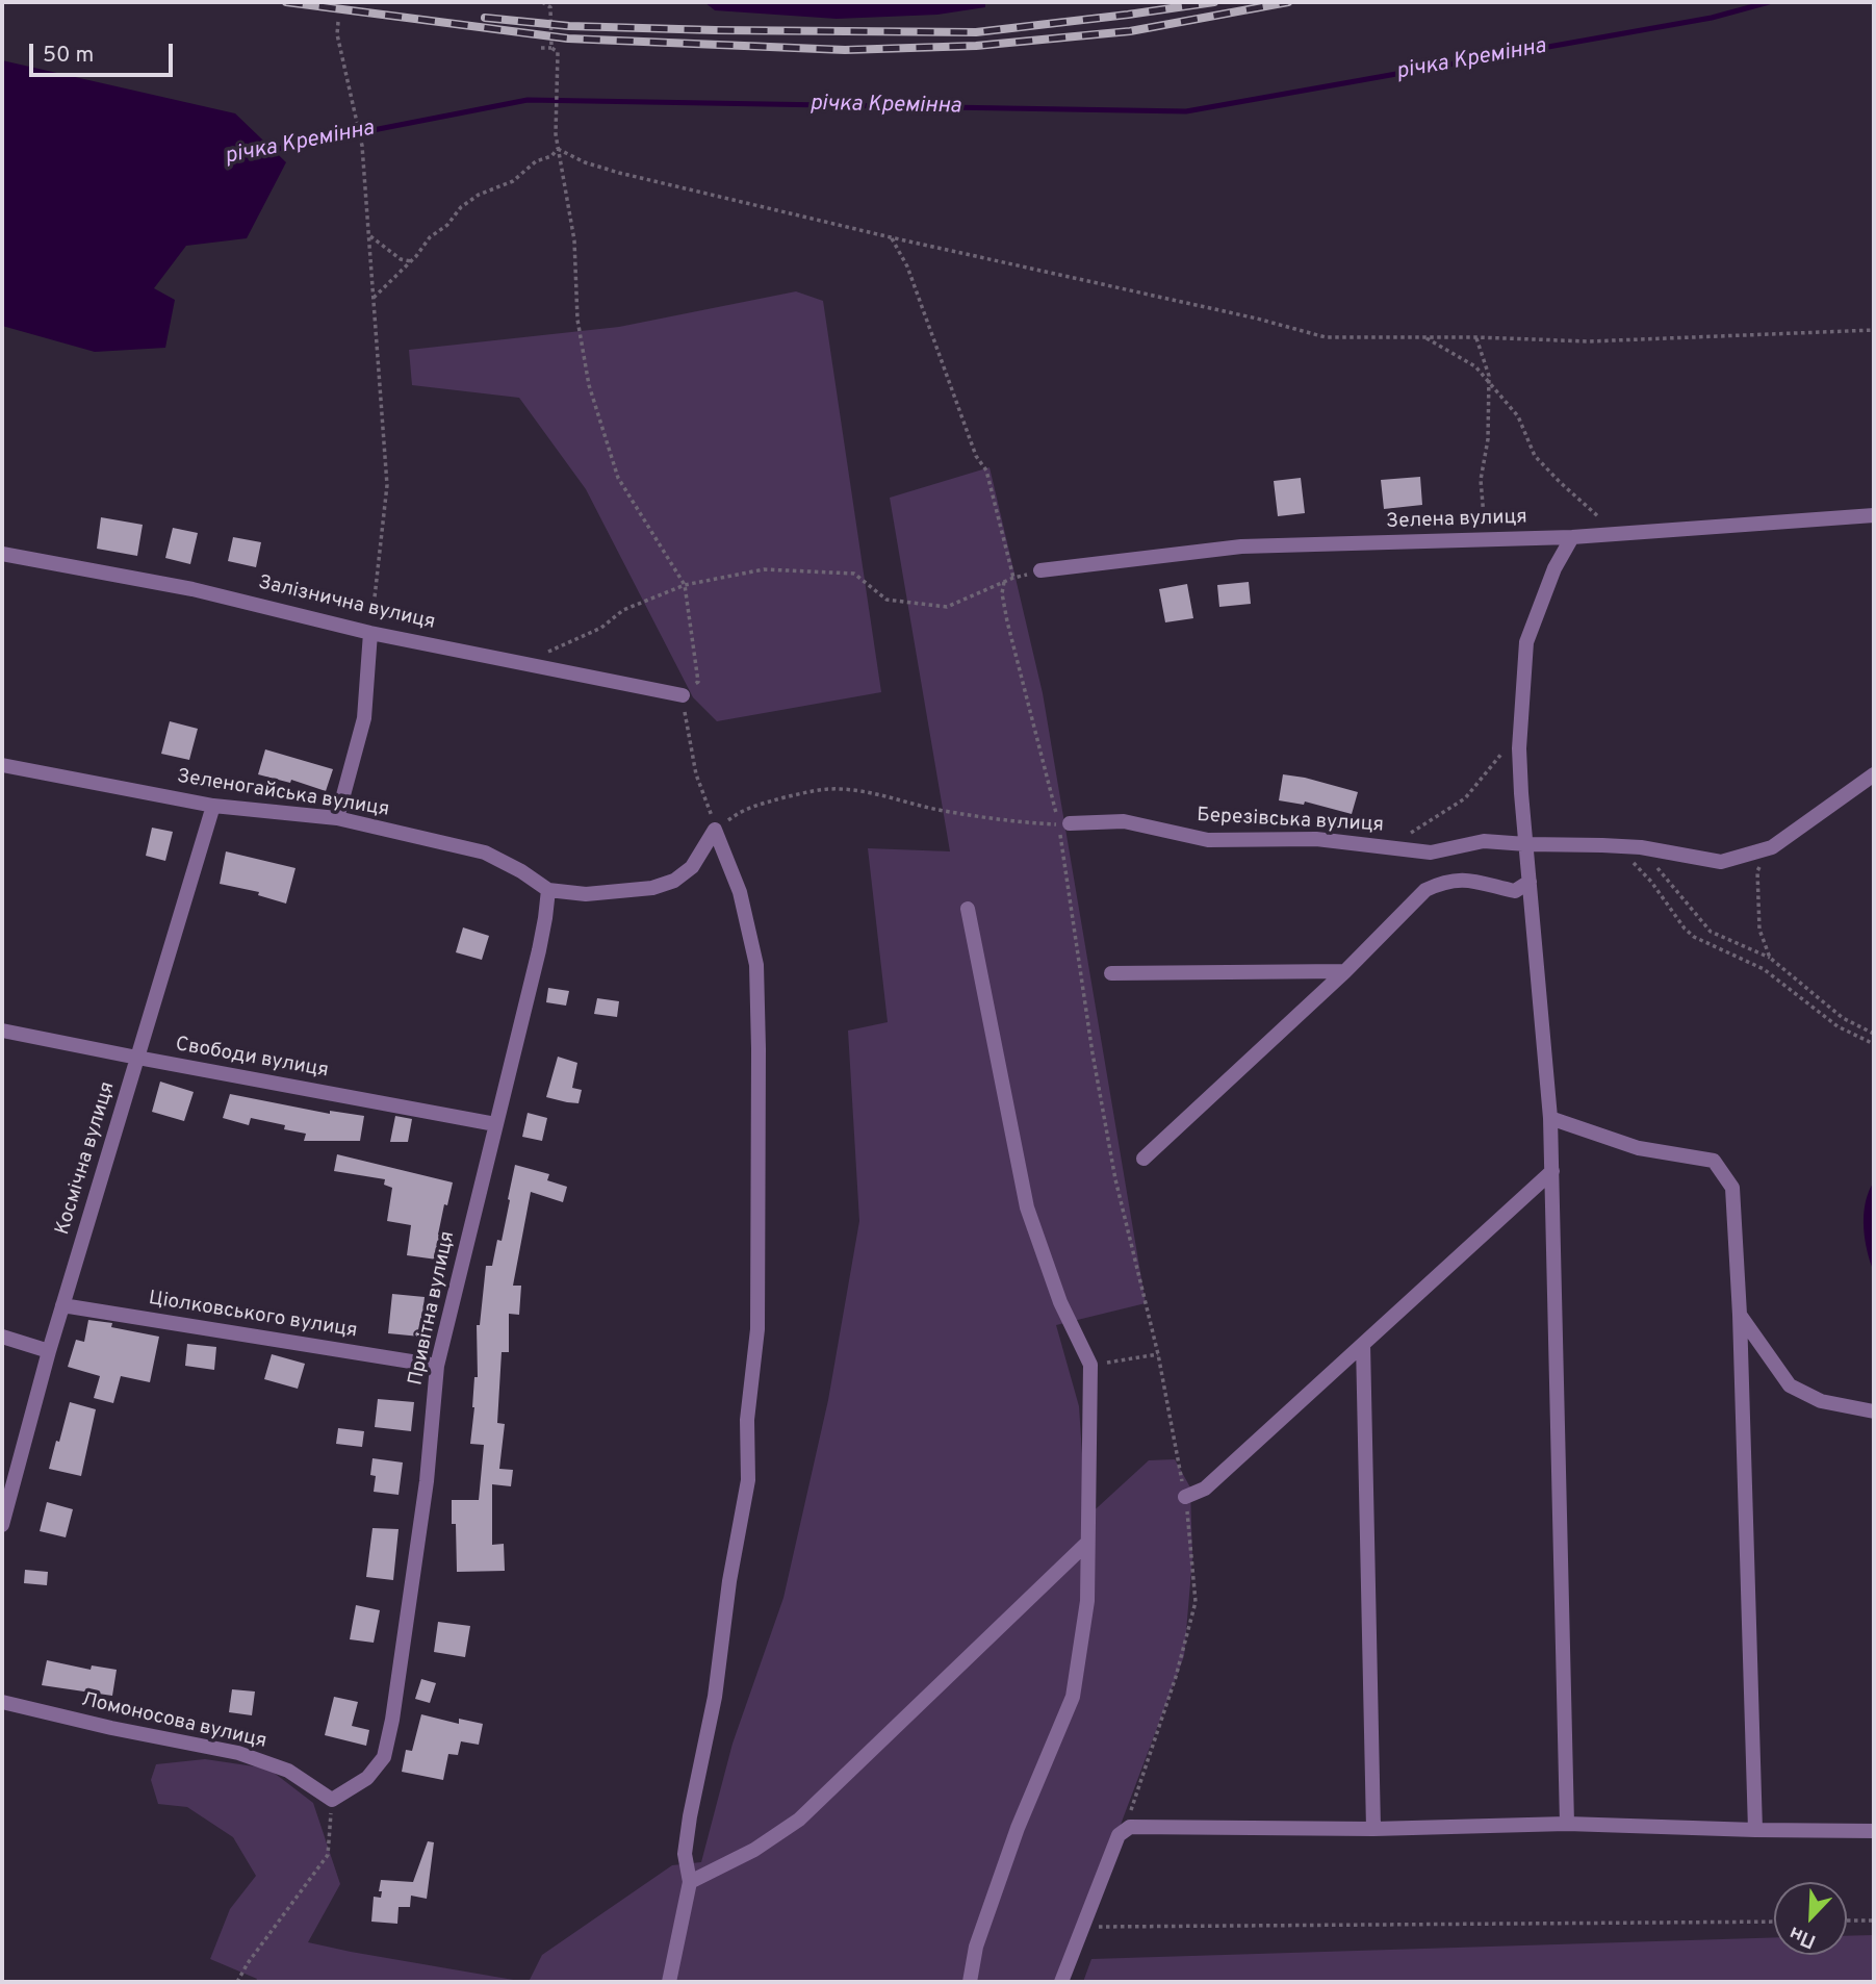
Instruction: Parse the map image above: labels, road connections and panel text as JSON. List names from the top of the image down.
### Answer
{
  "streets": {
    "street": [
      "Зелена вулиця",
      "Залізнична вулиця",
      "Зеленогайська вулиця",
      "Березівська вулиця",
      "Свободи вулиця",
      "Космічна вулиця",
      "Привітна вулиця",
      "Ціолковського вулиця",
      "Ломоносова вулиця"
    ]
  },
  "crossings": [
    ["Зеленогайська вулиця", "Космічна вулиця"],
    ["Зеленогайська вулиця", "Привітна вулиця"],
    ["Свободи вулиця", "Космічна вулиця"],
    ["Свободи вулиця", "Привітна вулиця"],
    ["Космічна вулиця", "Ціолковського вулиця"],
    ["Привітна вулиця", "Ціолковського вулиця"],
    ["Привітна вулиця", "Ломоносова вулиця"]
  ],
  "water": ["річка Кремінна"],
  "scale_bar": "50 m",
  "north": "bottom left"
}
